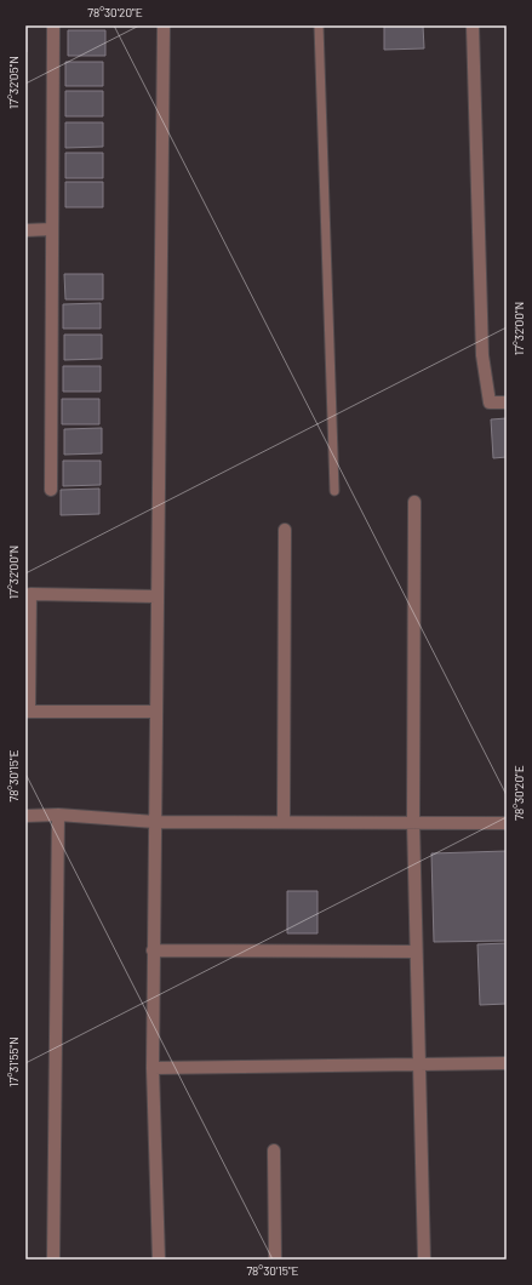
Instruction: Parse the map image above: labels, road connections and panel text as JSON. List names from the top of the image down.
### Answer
{
  "coordinates": [
    "78°30'20\"E",
    "17°32'05\"N",
    "17°32'00\"N",
    "78°30'15\"E",
    "17°31'55\"N"
  ]
}
